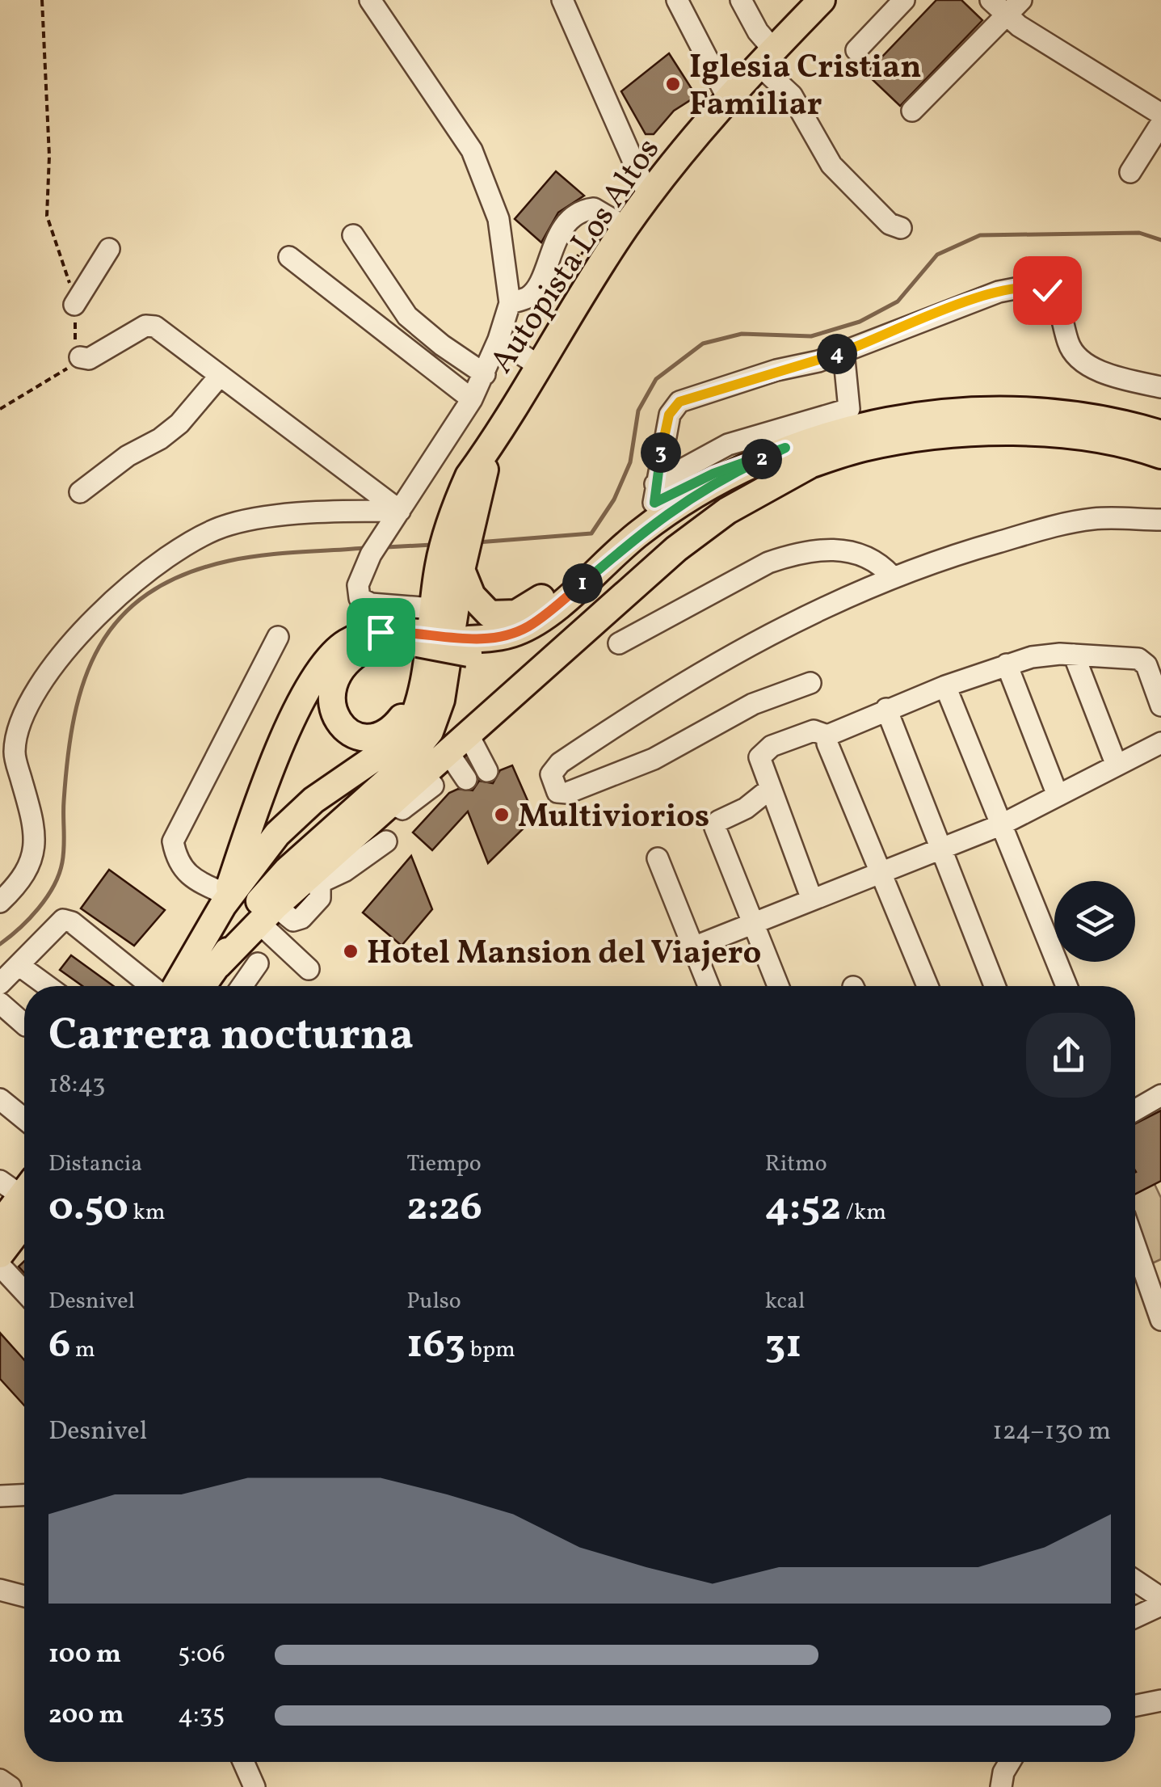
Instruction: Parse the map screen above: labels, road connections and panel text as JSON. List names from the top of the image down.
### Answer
{
  "streets": {
    "main road": ["Autopista Los Altos"]
  },
  "places": ["Iglesia Cristian Familiar", "Multiviorios", "Hotel Mansion del Viajero"],
  "page": {
    "pins": [
      "4",
      "3",
      "2",
      "1"
    ],
    "heading": ["Carrera nocturna", "18:43"],
    "stats": [
      ["Distancia", "0.50 km"],
      ["Tiempo", "2:26"],
      ["Ritmo", "4:52 /km"],
      ["Desnivel", "6 m"],
      ["Pulso", "163 bpm"],
      ["kcal", "31"]
    ],
    "chart": ["Desnivel", "124–130 m"],
    "list": [
      {
        "name": "100 m",
        "note": "5:06"
      },
      {
        "name": "200 m",
        "note": "4:35"
      }
    ]
  }
}
